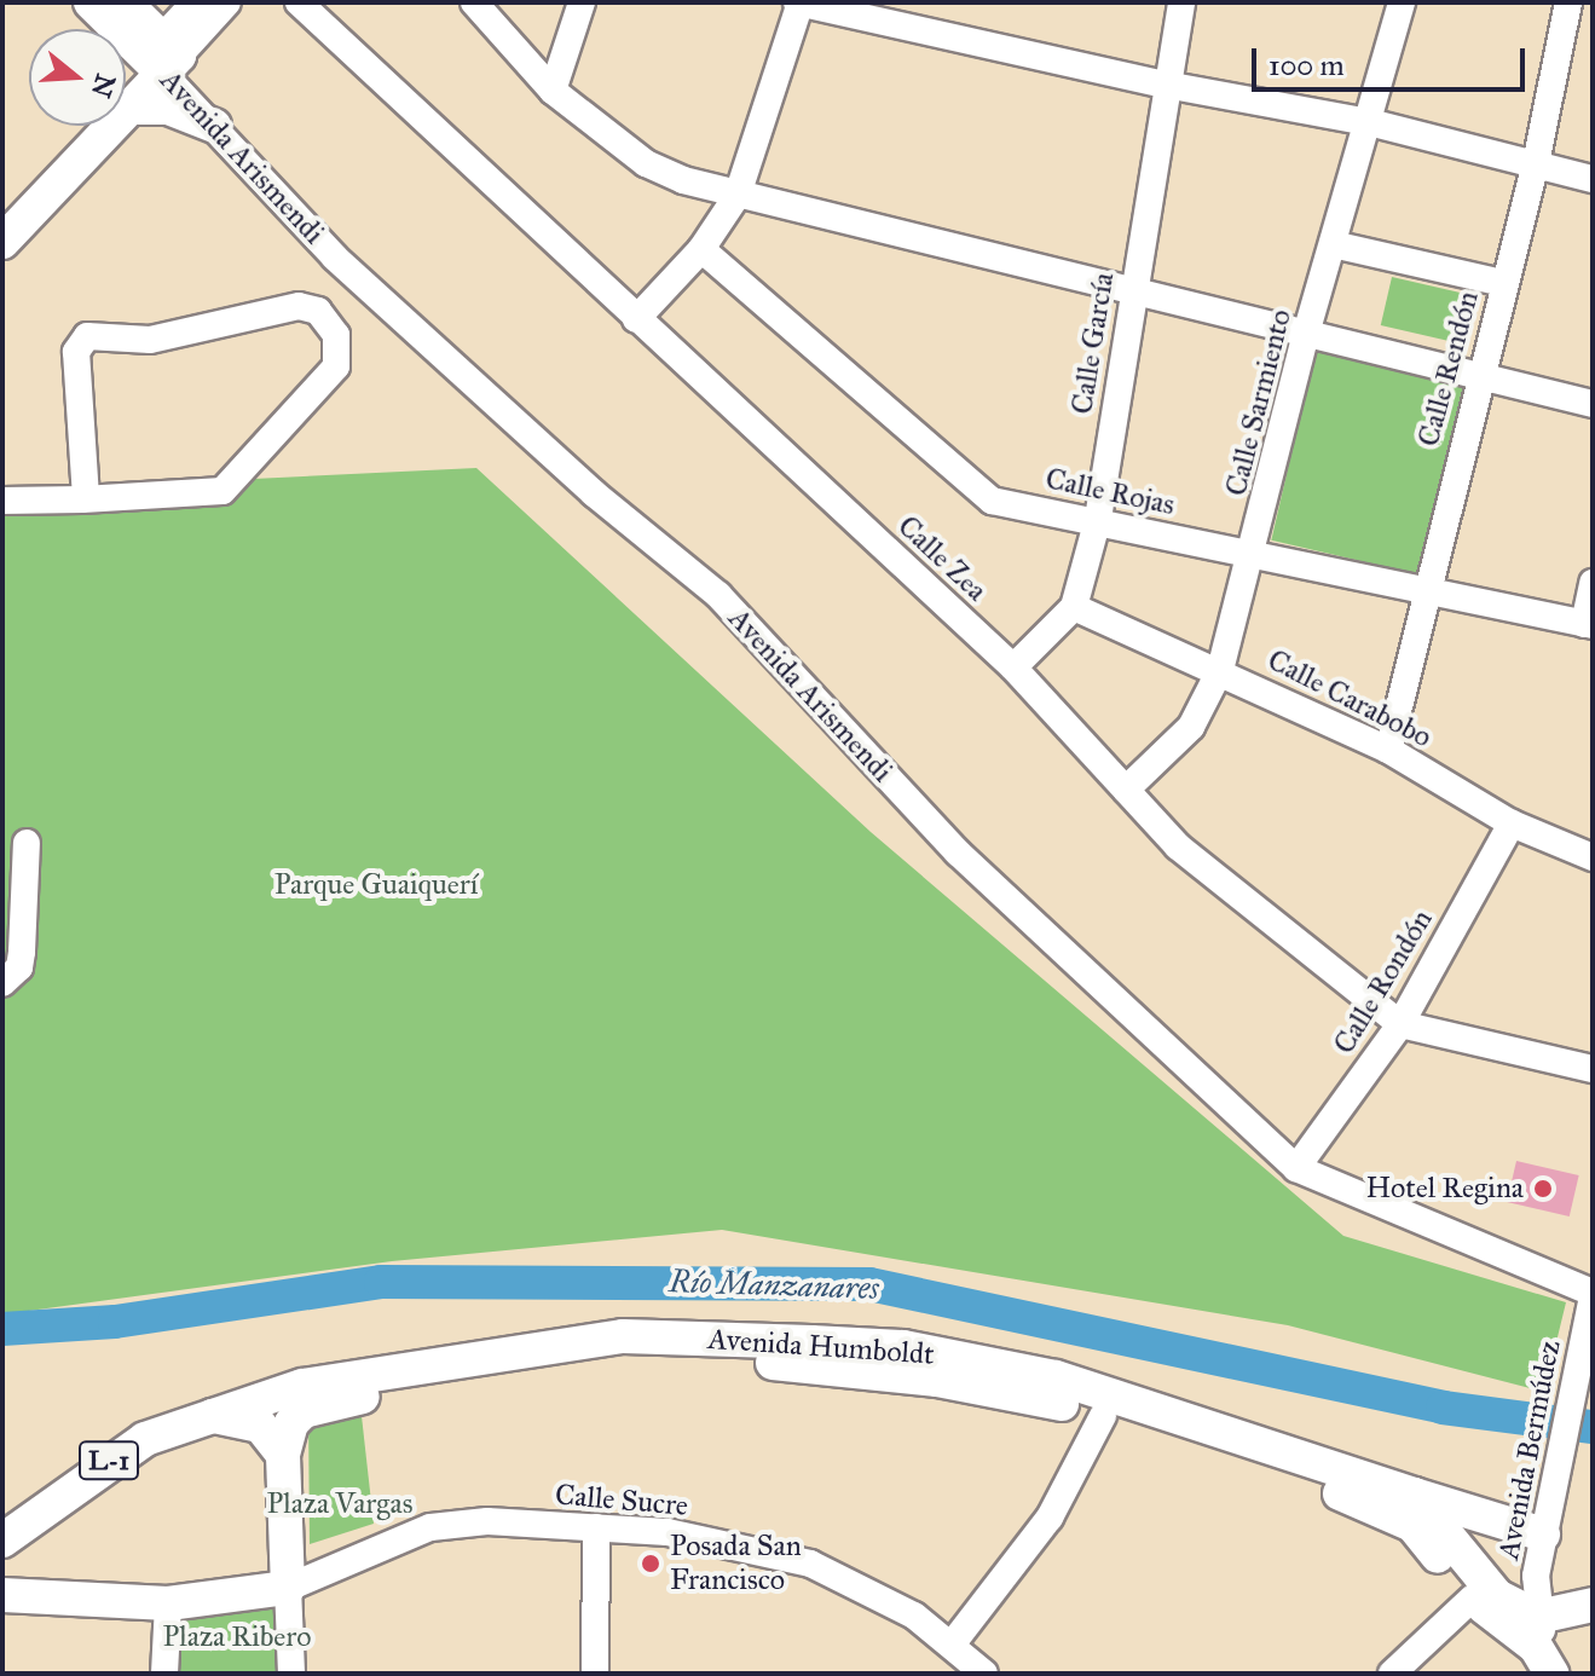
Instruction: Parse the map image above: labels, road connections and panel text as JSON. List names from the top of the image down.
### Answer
{
  "streets": {
    "main road": ["Avenida Arismendi", "Avenida Humboldt", "L-1"],
    "street": [
      "Calle García",
      "Calle Rendón",
      "Calle Sarmiento",
      "Calle Rojas",
      "Calle Zea",
      "Calle Carabobo",
      "Calle Rondón",
      "Avenida Bermúdez",
      "Calle Sucre"
    ]
  },
  "crossings": [
    ["Avenida Arismendi", "Calle Rondón"],
    ["Avenida Arismendi", "Avenida Bermúdez"],
    ["Calle García", "Calle Rojas"],
    ["Calle García", "Calle Zea"],
    ["Calle García", "Calle Carabobo"],
    ["Calle Rendón", "Calle Rojas"],
    ["Calle Rendón", "Calle Carabobo"],
    ["Calle Sarmiento", "Calle Rojas"],
    ["Calle Sarmiento", "Calle Zea"],
    ["Calle Sarmiento", "Calle Carabobo"],
    ["Calle Zea", "Calle Rondón"],
    ["Calle Carabobo", "Calle Rondón"],
    ["Avenida Humboldt", "Avenida Bermúdez"],
    ["Avenida Humboldt", "L-1"],
    ["Avenida Bermúdez", "L-1"]
  ],
  "water": ["Río Manzanares"],
  "parks": ["Parque Guaiquerí", "Plaza Vargas", "Plaza Ribero"],
  "places": ["Hotel Regina", "Posada San Francisco"],
  "scale_bar": "100 m",
  "north": "right"
}
